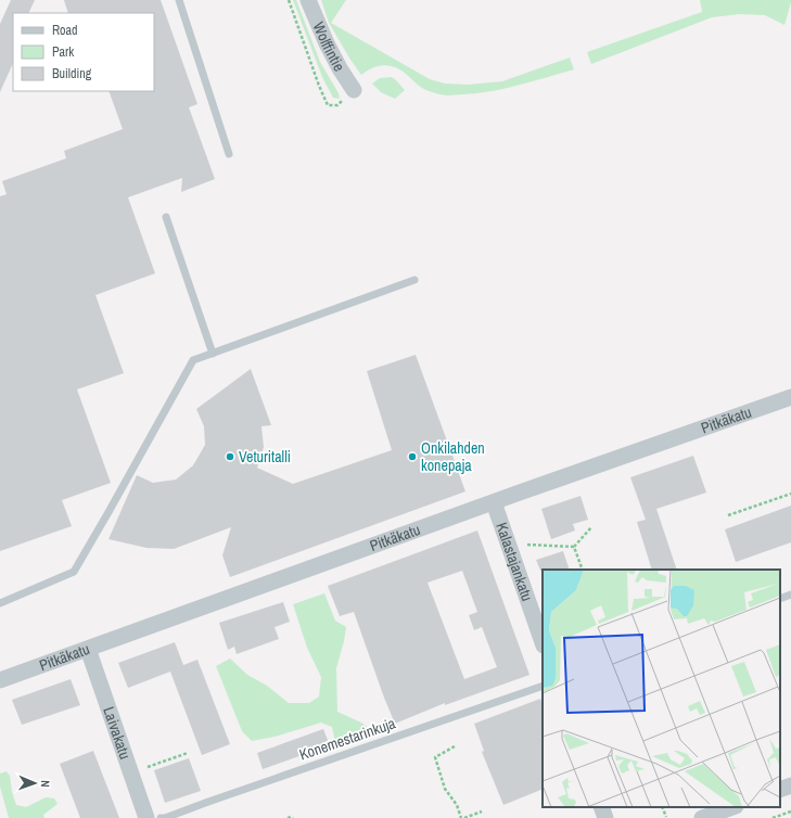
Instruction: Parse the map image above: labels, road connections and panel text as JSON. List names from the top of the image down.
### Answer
{
  "streets": {
    "street": [
      "Wolffintie",
      "Pitkäkatu",
      "Kalastajankatu",
      "Laivakatu"
    ],
    "lane": ["Konemestarinkuja"]
  },
  "crossings": [
    ["Pitkäkatu", "Kalastajankatu"],
    ["Pitkäkatu", "Laivakatu"]
  ],
  "places": ["Veturitalli", "Onkilahden konepaja"],
  "legend": ["Road", "Park", "Building"],
  "north": "right"
}
